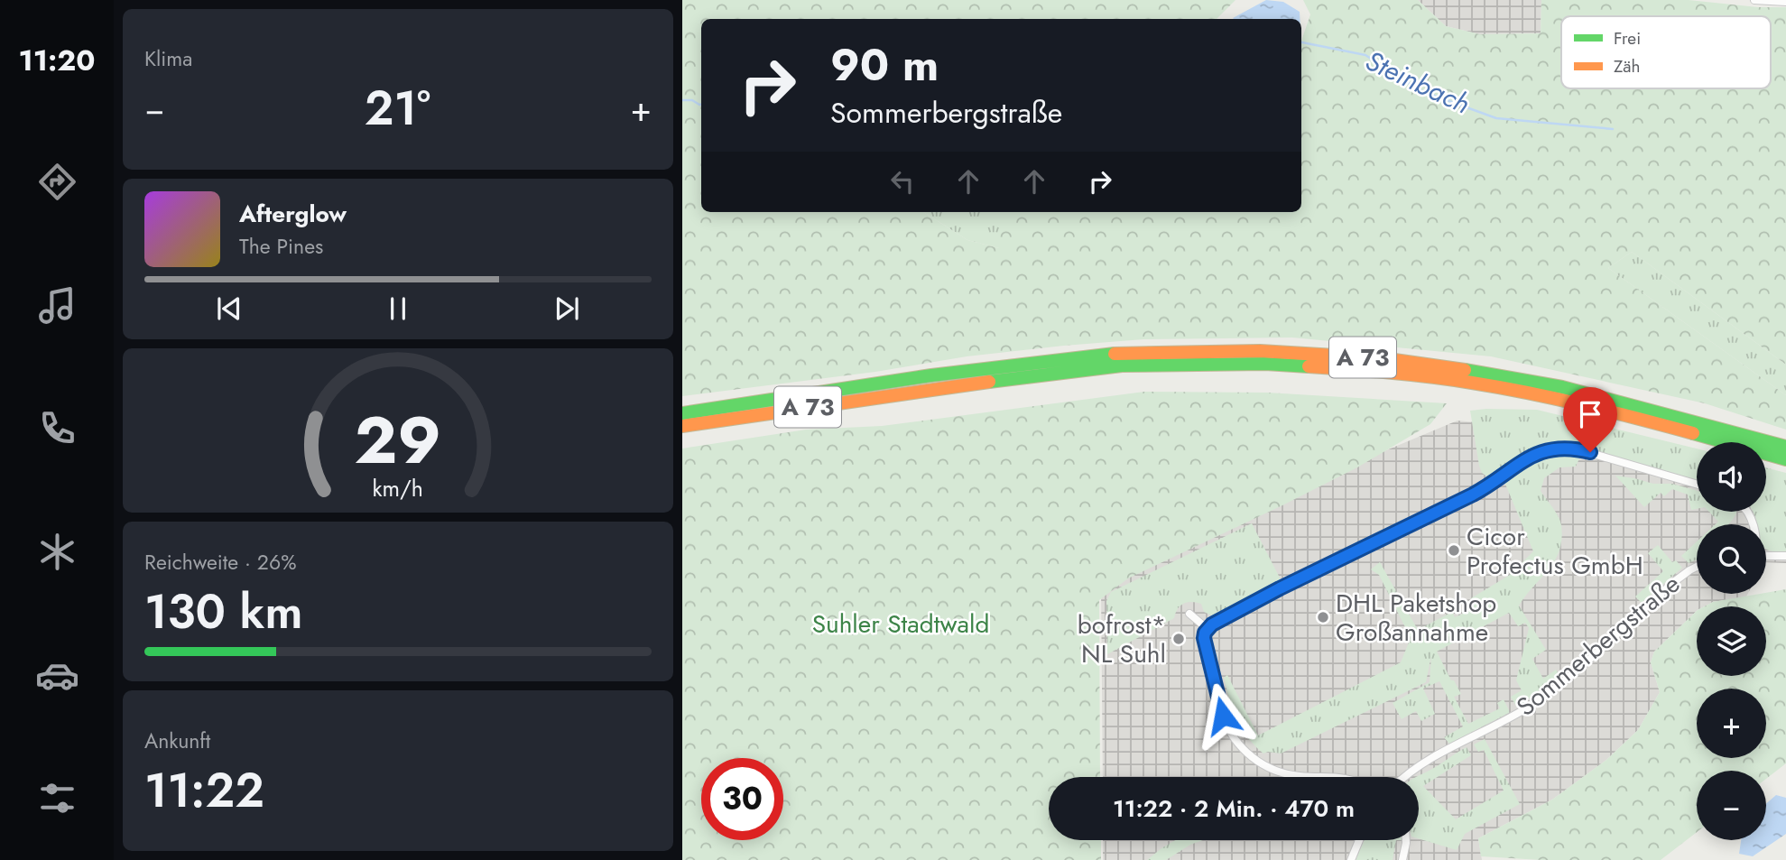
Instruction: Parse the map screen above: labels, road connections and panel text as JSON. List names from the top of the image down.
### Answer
{
  "streets": {
    "highway": ["A 73"],
    "street": ["Sommerbergstraße"]
  },
  "water": ["Steinbach"],
  "parks": ["Suhler Stadtwald"],
  "places": ["Cicor Profectus GmbH", "DHL Paketshop Großannahme", "bofrost* NL Suhl"],
  "legend": ["Frei", "Zäh"],
  "page": {
    "tabs": "11:20",
    "tile": [
      "Klima",
      ["Reichweite · 26%", "130 km"],
      ["Ankunft", "11:22"]
    ],
    "turn": ["90 m", "Sommerbergstraße"],
    "heat": ["−", "21°", "+"],
    "song": ["Afterglow", "The Pines"],
    "map_buttons": ["+", "−"],
    "limit": "30",
    "trip": "11:22 · 2 Min. · 470 m",
    "gauge": ["29", "km/h"]
  }
}
